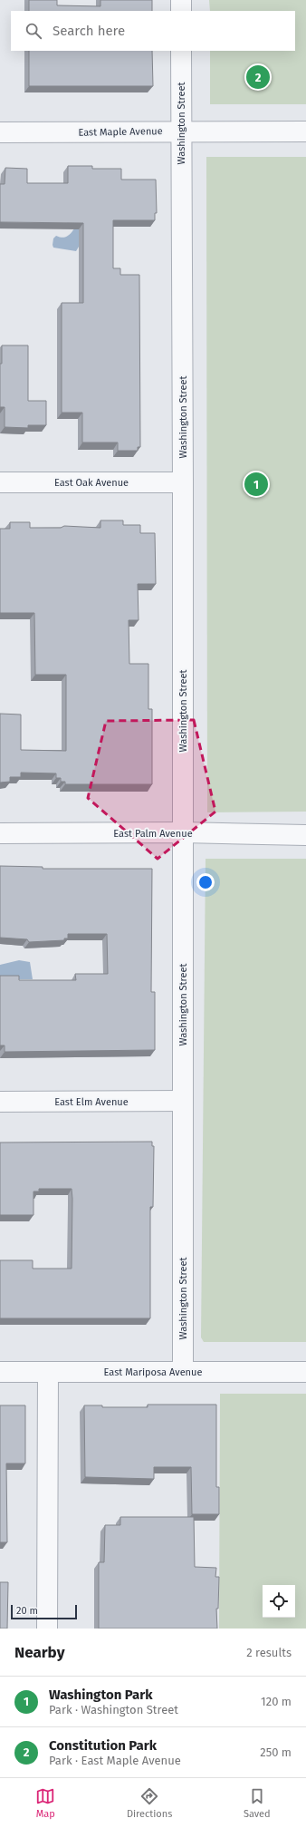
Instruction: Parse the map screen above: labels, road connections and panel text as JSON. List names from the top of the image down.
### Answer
{
  "streets": {
    "street": [
      "Washington Street",
      "East Maple Avenue",
      "East Oak Avenue",
      "East Palm Avenue",
      "East Elm Avenue",
      "East Mariposa Avenue"
    ]
  },
  "crossings": [
    ["Washington Street", "East Maple Avenue"],
    ["Washington Street", "East Oak Avenue"],
    ["Washington Street", "East Palm Avenue"],
    ["Washington Street", "East Elm Avenue"],
    ["Washington Street", "East Mariposa Avenue"]
  ],
  "scale_bar": "20 m",
  "page": {
    "search": "Search here",
    "pins": ["2", "1"],
    "scale": "20 m",
    "heading": ["Nearby", "2 results"],
    "list": [
      {
        "mark": "1",
        "name": "Washington Park",
        "note": "Park · Washington Street",
        "value": "120 m"
      },
      {
        "mark": "2",
        "name": "Constitution Park",
        "note": "Park · East Maple Avenue",
        "value": "250 m"
      }
    ],
    "nav": ["Map", "Directions", "Saved"]
  }
}
